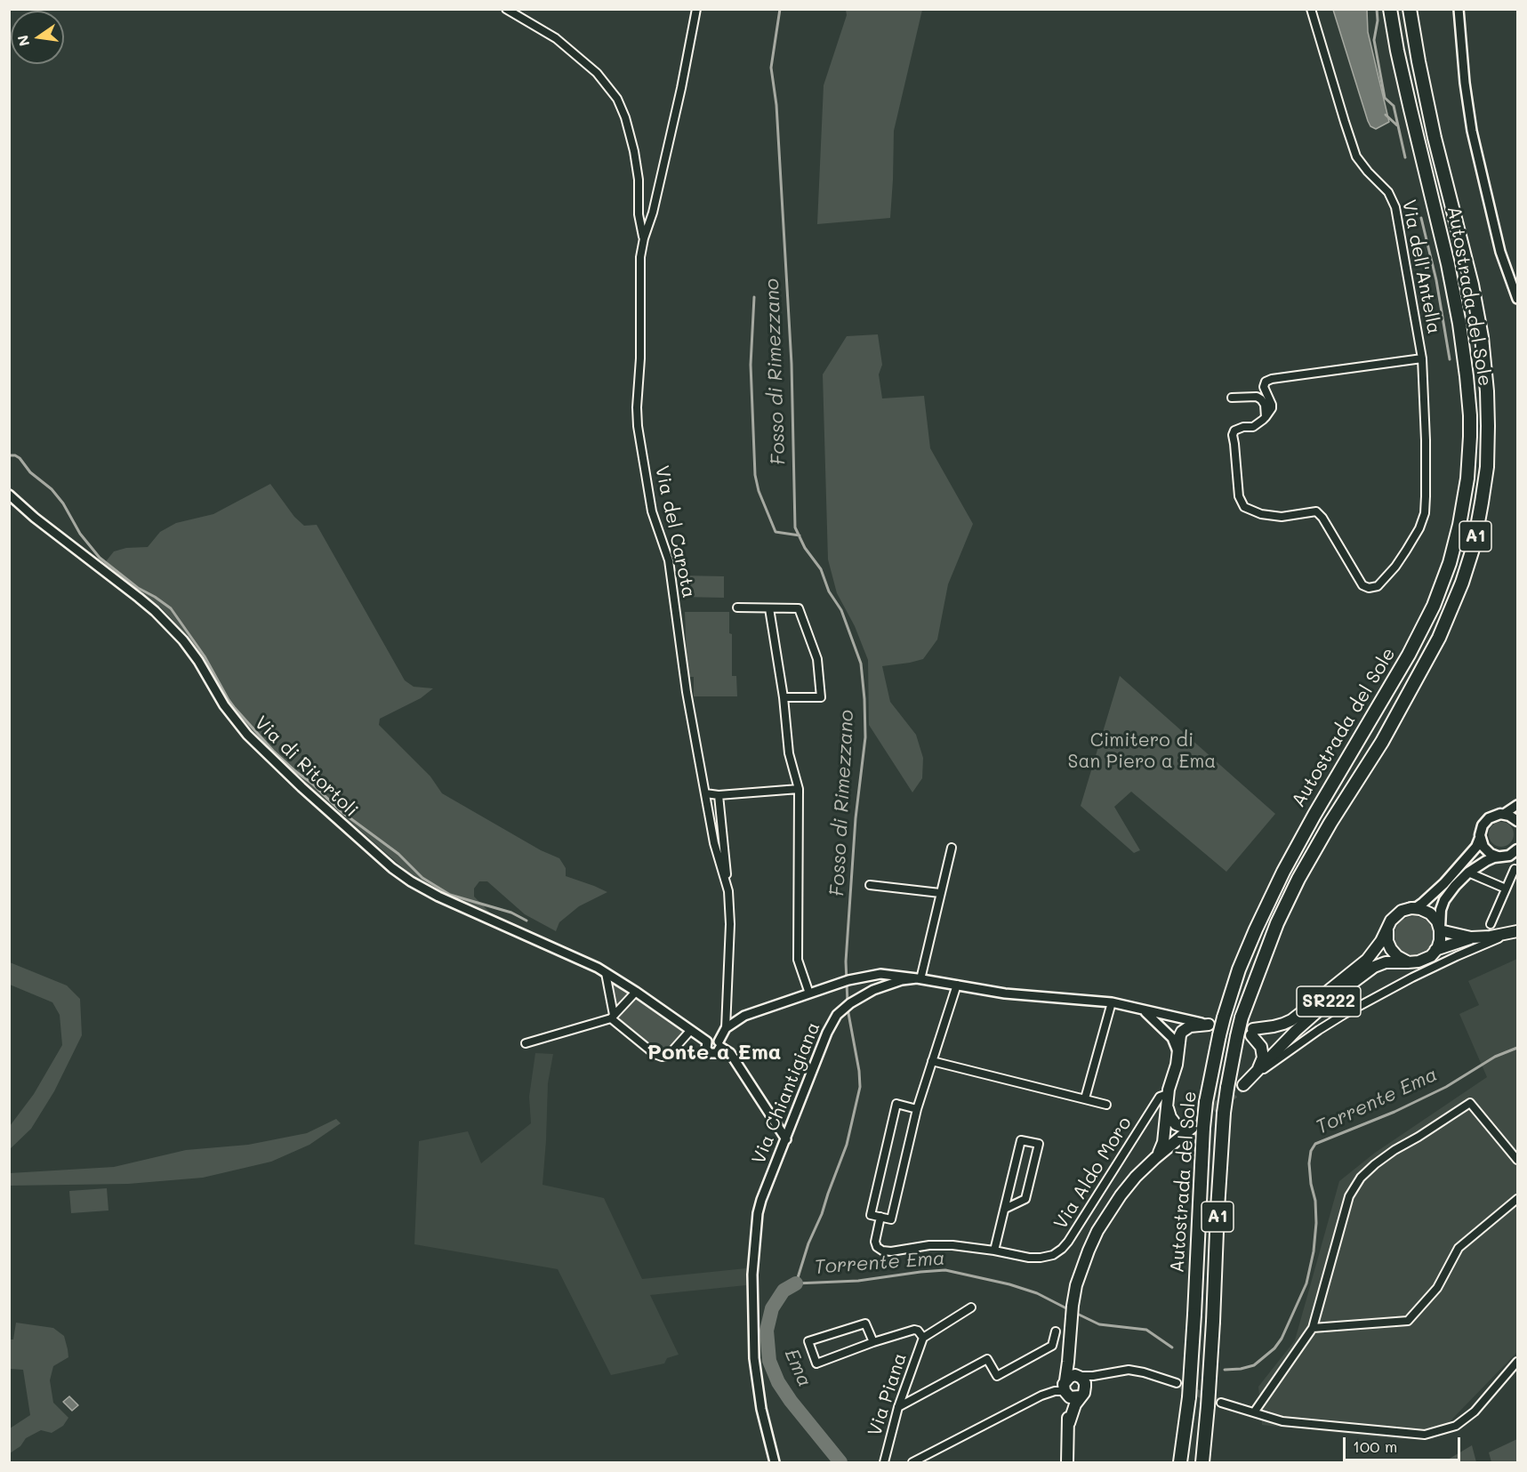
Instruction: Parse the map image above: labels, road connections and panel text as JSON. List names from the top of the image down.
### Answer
{
  "streets": {
    "highway": ["Autostrada del Sole", "A1"],
    "main road": ["SR222", "Via Chiantigiana"],
    "street": [
      "Via dell'Antella",
      "Via del Carota",
      "Via di Ritortoli",
      "Via Aldo Moro",
      "Via Piana"
    ]
  },
  "crossings": [
    ["Autostrada del Sole", "Via Chiantigiana"],
    ["Via Chiantigiana", "Via Aldo Moro"]
  ],
  "districts": ["Ponte a Ema"],
  "water": ["Fosso di Rimezzano", "Torrente Ema", "Ema"],
  "parks": ["Cimitero di San Piero a Ema"],
  "scale_bar": "100 m",
  "north": "left"
}
